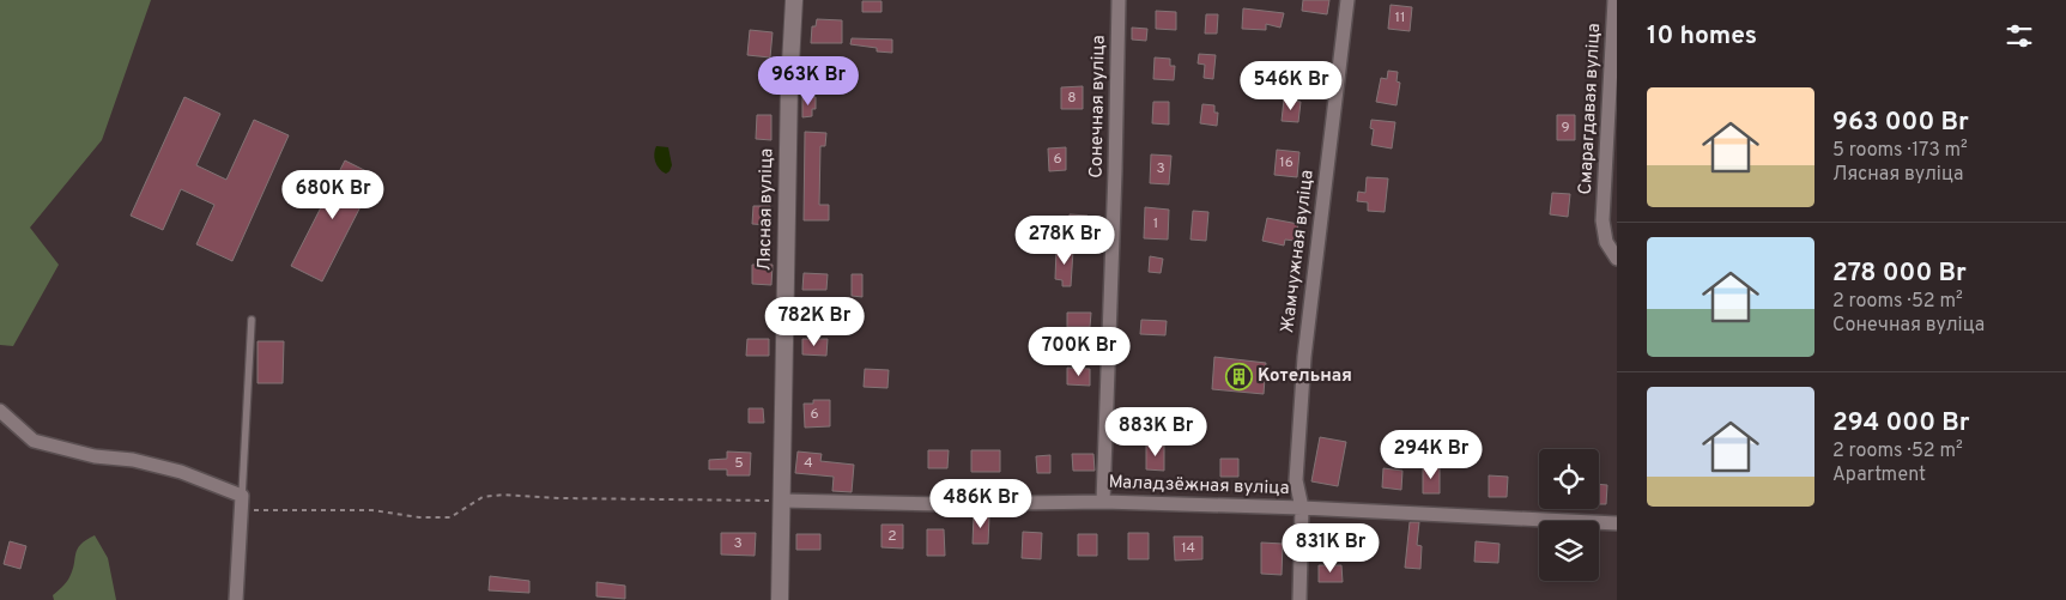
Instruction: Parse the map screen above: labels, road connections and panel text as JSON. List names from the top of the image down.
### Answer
{
  "streets": {
    "street": [
      "Сонечная вуліца",
      "Смарагдавая вуліца",
      "Лясная вуліца",
      "Жамчужная вуліца",
      "Маладзёжная вуліца"
    ]
  },
  "crossings": [
    ["Сонечная вуліца", "Маладзёжная вуліца"],
    ["Лясная вуліца", "Маладзёжная вуліца"],
    ["Жамчужная вуліца", "Маладзёжная вуліца"]
  ],
  "places": {
    "building": ["Котельная"]
  },
  "house_numbers": [
    "11",
    "8",
    "9",
    "6",
    "16",
    "3",
    "1",
    "6",
    "5",
    "4",
    "2",
    "3",
    "14"
  ],
  "page": {
    "heading": "10 homes",
    "price": [
      "963K Br",
      "546K Br",
      "680K Br",
      "278K Br",
      "782K Br",
      "700K Br",
      "883K Br",
      "294K Br",
      "486K Br",
      "831K Br"
    ],
    "list": [
      {
        "name": "963 000 Br",
        "note": "5 rooms · 173 m² · Лясная вуліца"
      },
      {
        "name": "278 000 Br",
        "note": "2 rooms · 52 m² · Сонечная вуліца"
      },
      {
        "name": "294 000 Br",
        "note": "2 rooms · 52 m² · Apartment"
      }
    ]
  }
}
